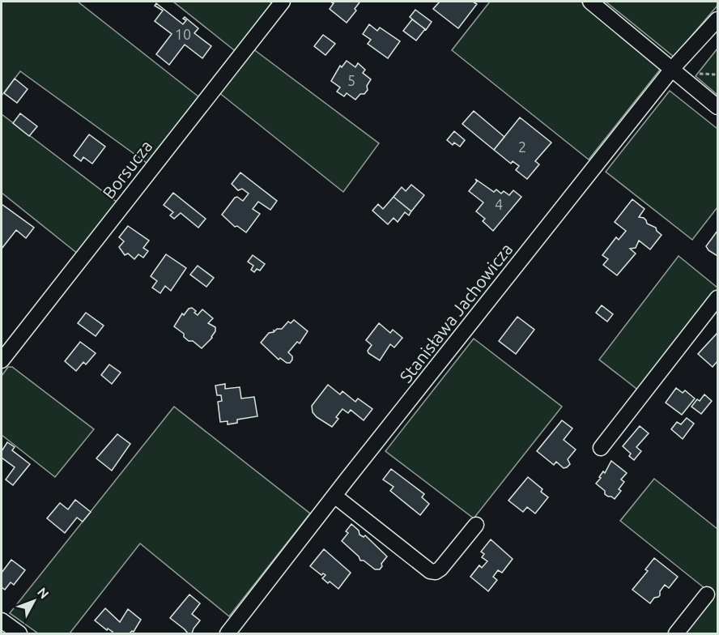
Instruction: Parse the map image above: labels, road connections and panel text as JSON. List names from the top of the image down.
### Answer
{
  "streets": {
    "street": ["Borsucza", "Stanisława Jachowicza"]
  },
  "house_numbers": [
    "10",
    "5",
    "2",
    "4"
  ],
  "north": "top right"
}
